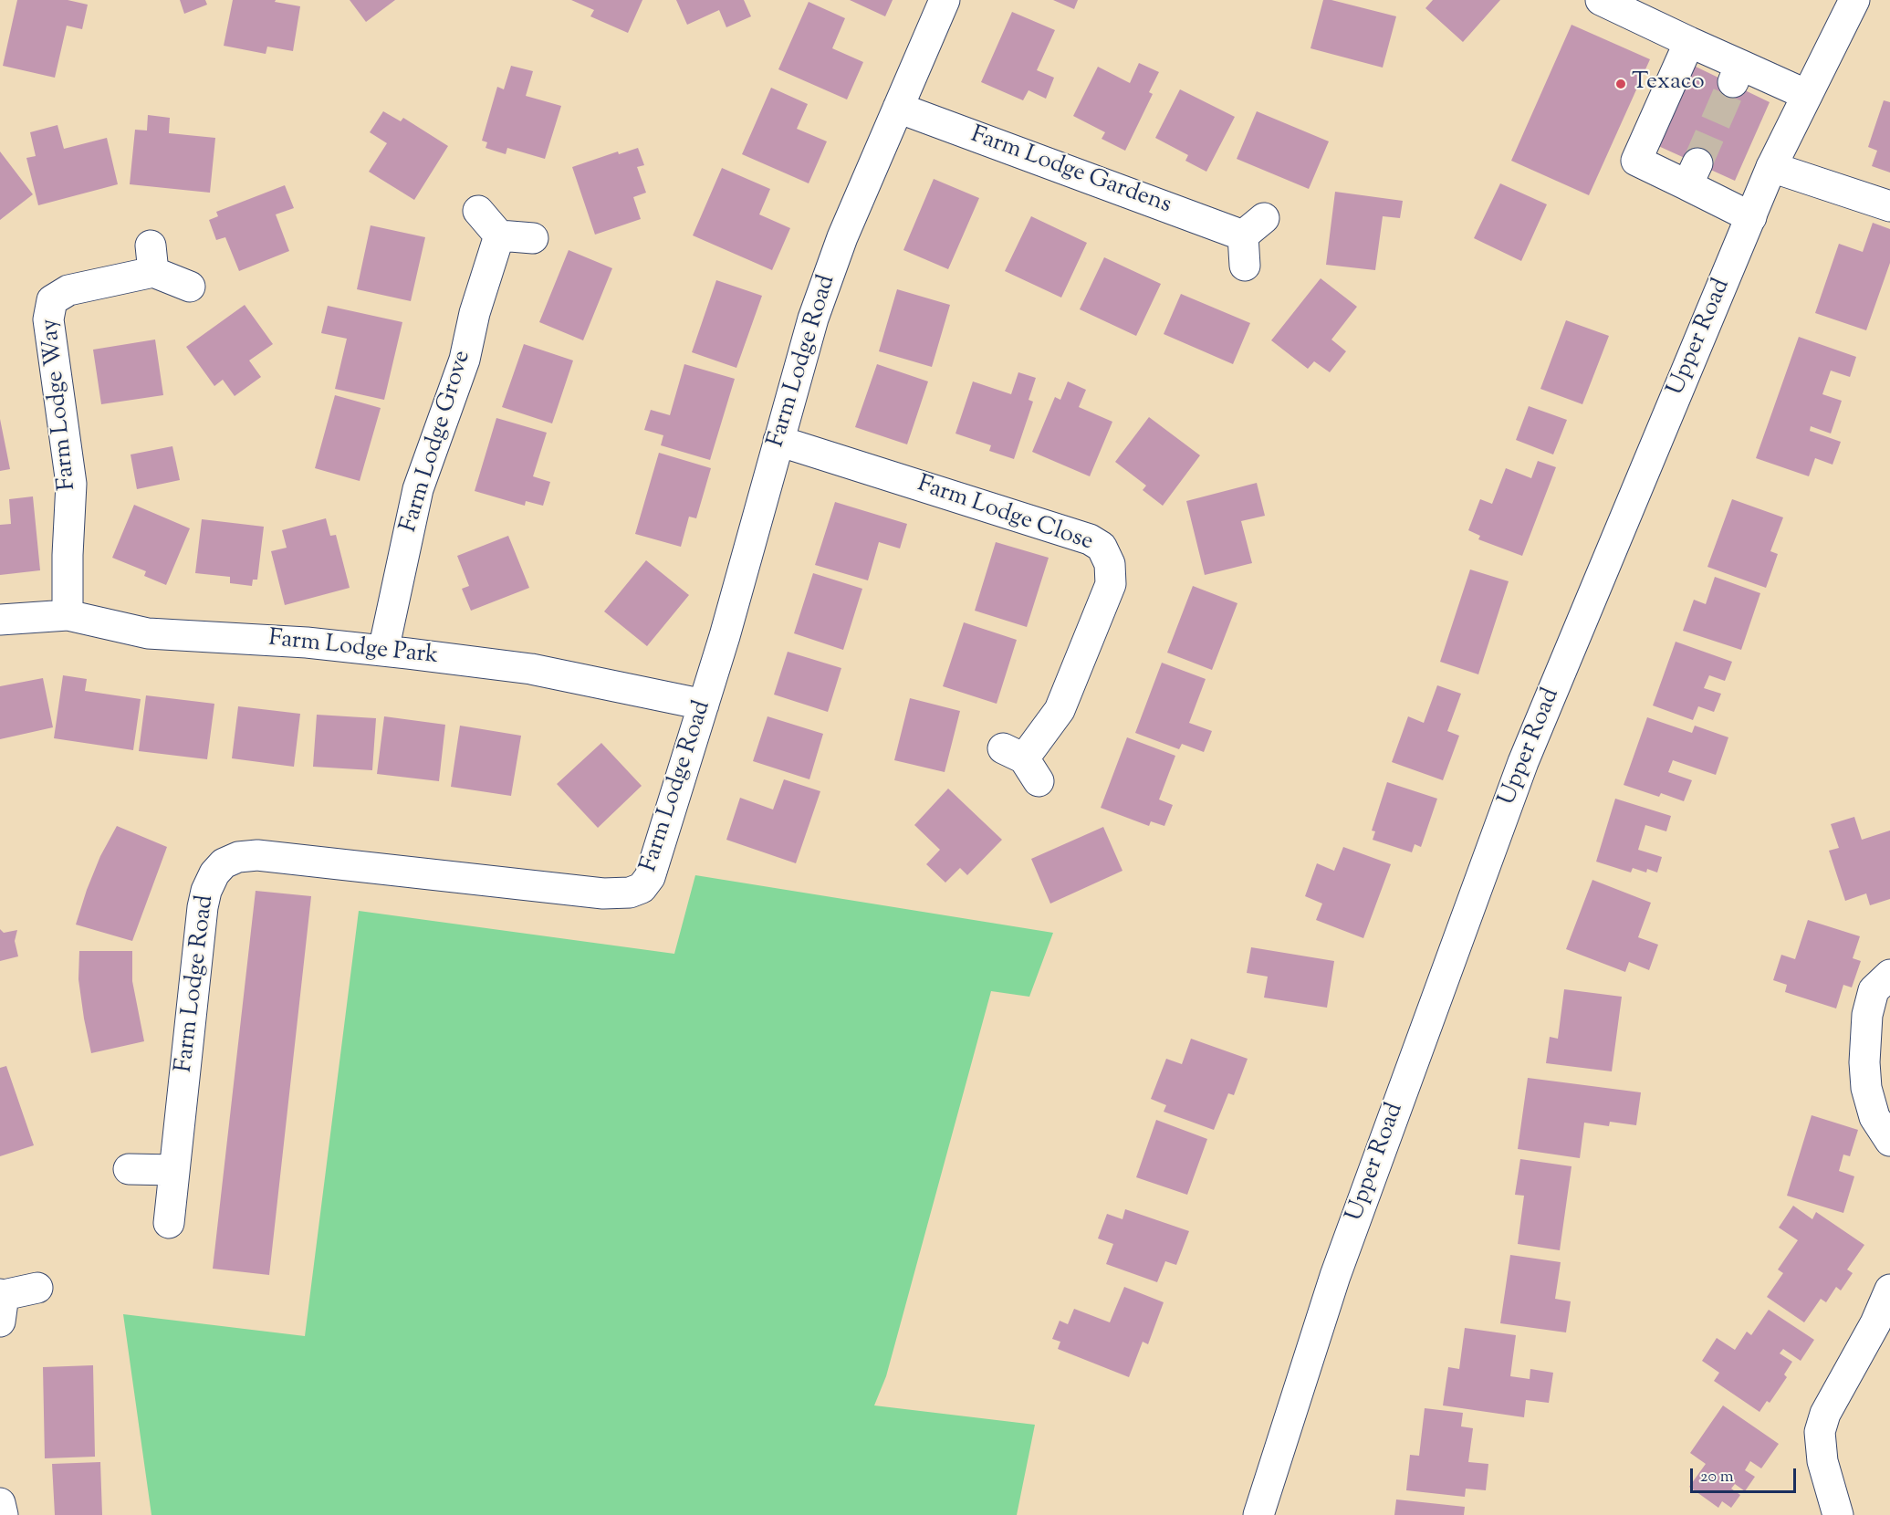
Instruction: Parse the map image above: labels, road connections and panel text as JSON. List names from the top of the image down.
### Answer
{
  "streets": {
    "street": [
      "Farm Lodge Gardens",
      "Upper Road",
      "Farm Lodge Road",
      "Farm Lodge Way",
      "Farm Lodge Grove",
      "Farm Lodge Close",
      "Farm Lodge Park"
    ]
  },
  "crossings": [
    ["Farm Lodge Gardens", "Farm Lodge Road"],
    ["Farm Lodge Road", "Farm Lodge Close"],
    ["Farm Lodge Road", "Farm Lodge Park"],
    ["Farm Lodge Way", "Farm Lodge Park"],
    ["Farm Lodge Grove", "Farm Lodge Park"]
  ],
  "places": ["Texaco"],
  "scale_bar": "20 m"
}
